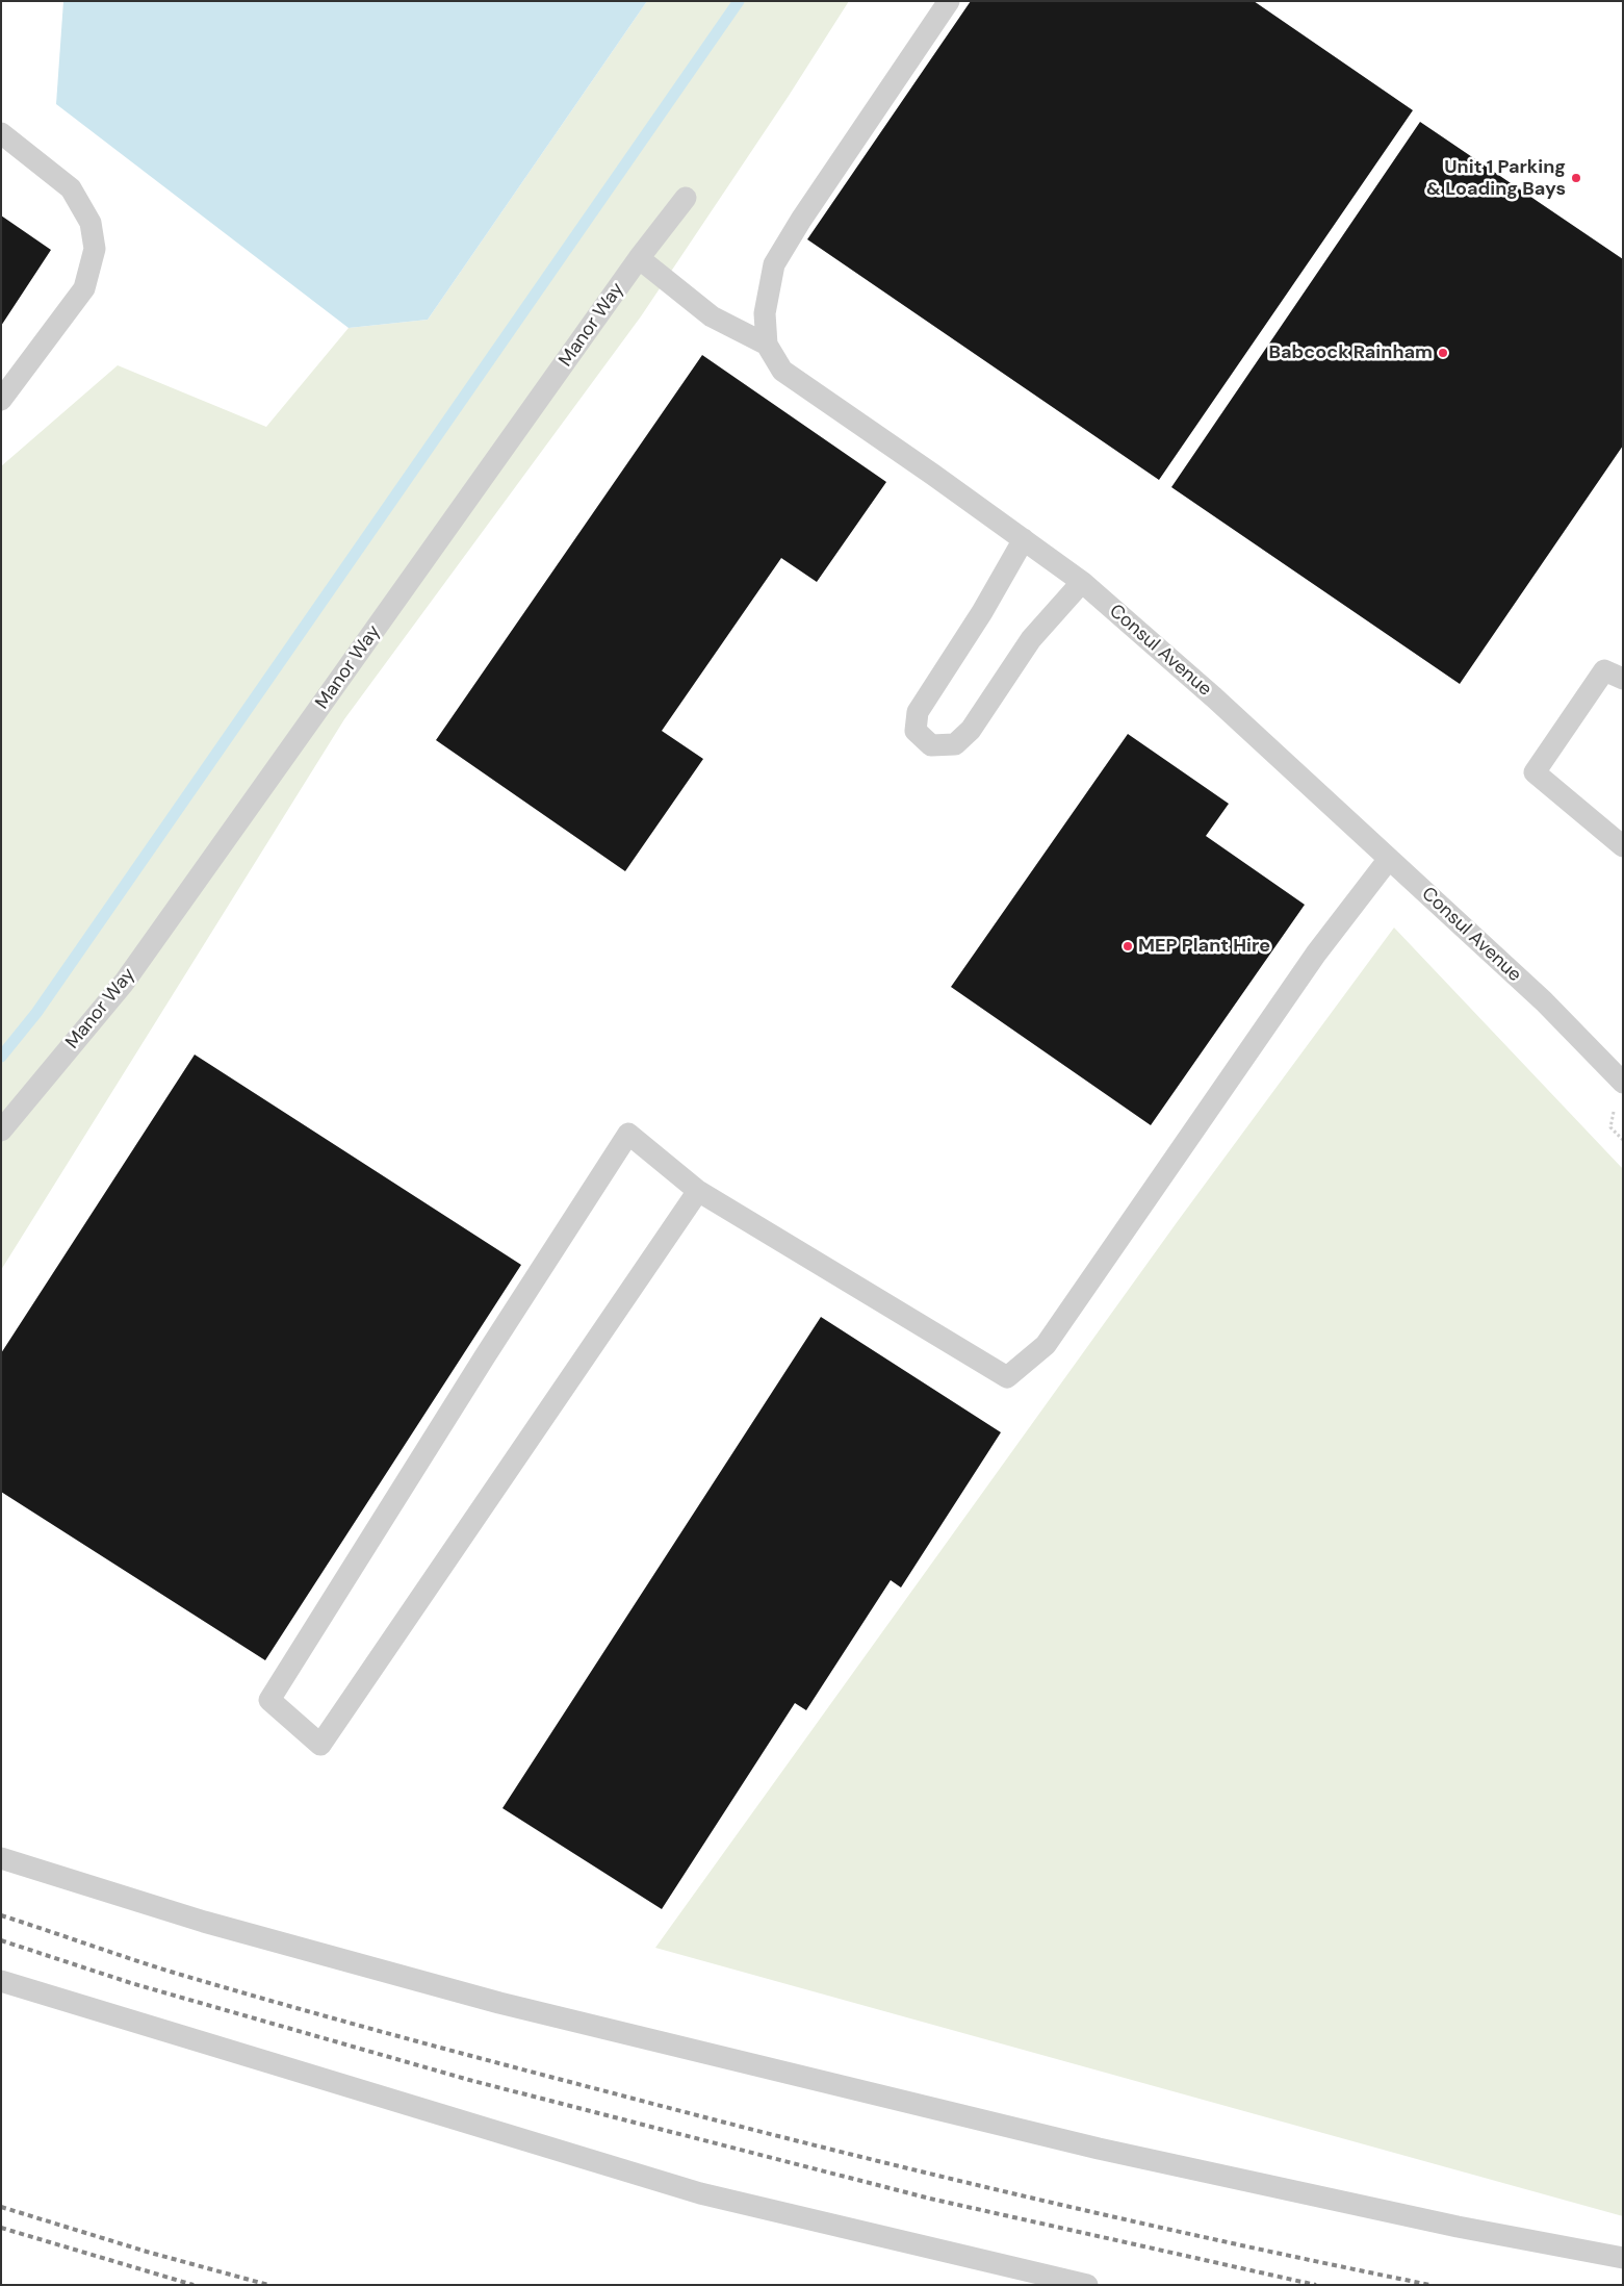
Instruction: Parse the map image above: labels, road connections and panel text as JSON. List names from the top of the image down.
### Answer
{
  "streets": {
    "lane": ["Manor Way", "Consul Avenue"]
  },
  "places": ["Unit 1 Parking & Loading Bays", "Babcock Rainham", "MEP Plant Hire"]
}
